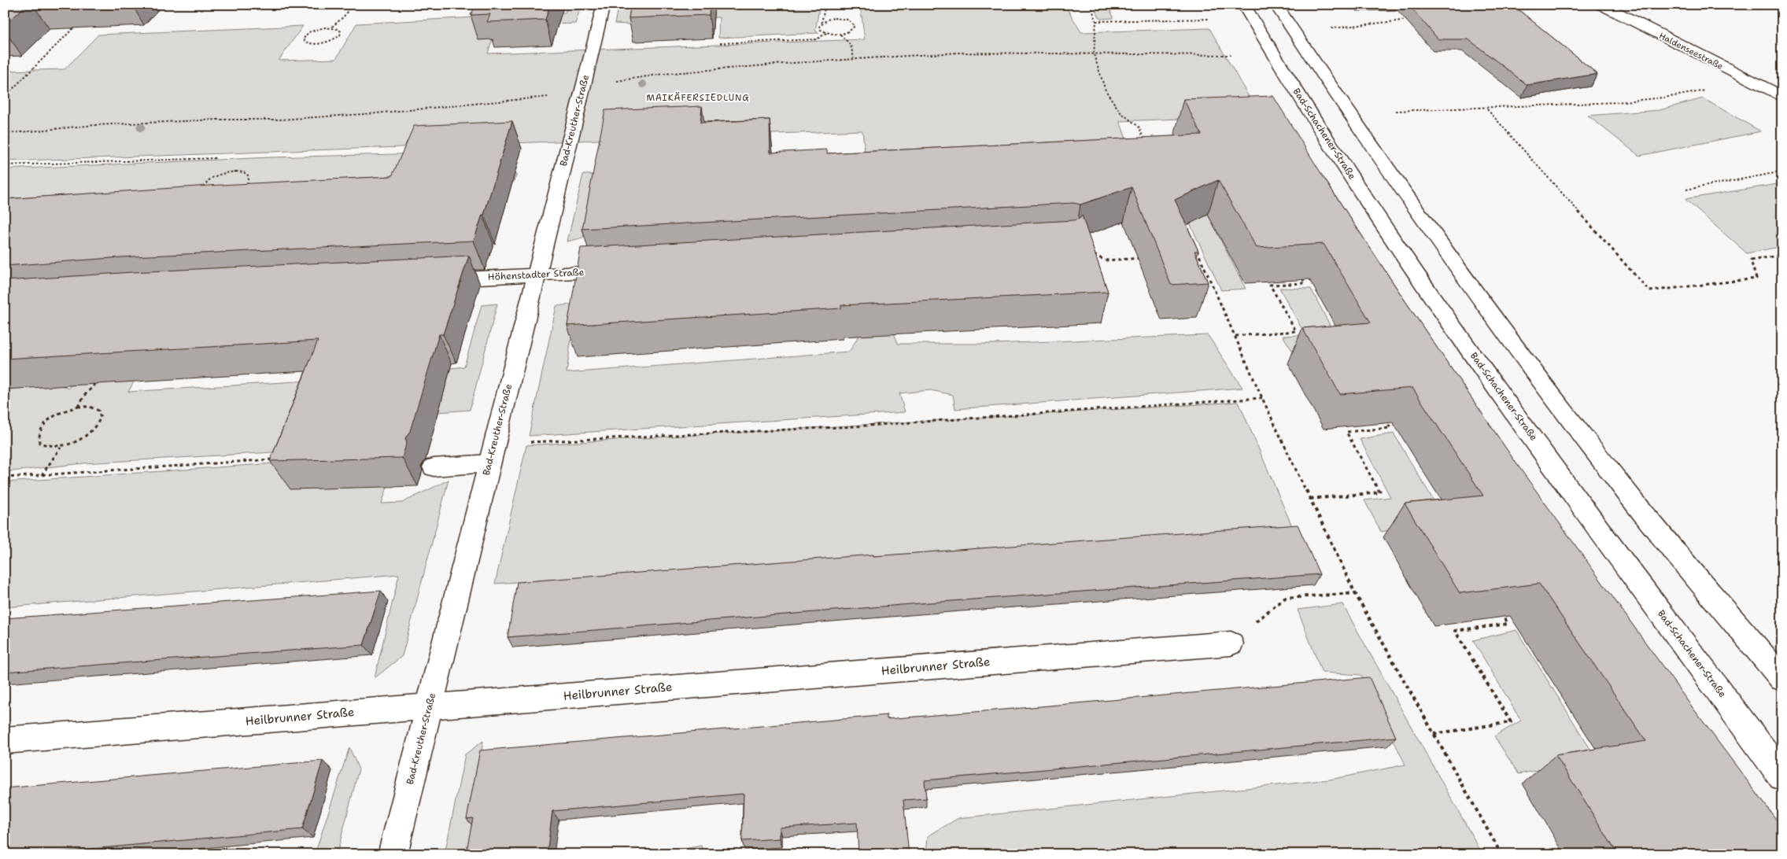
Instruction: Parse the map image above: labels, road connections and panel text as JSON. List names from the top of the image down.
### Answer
{
  "streets": {
    "street": [
      "Haldenseestraße",
      "Bad-Kreuther-Straße",
      "Bad-Schachener-Straße",
      "Höhenstadter Straße",
      "Heilbrunner Straße"
    ]
  },
  "crossings": [
    ["Bad-Kreuther-Straße", "Höhenstadter Straße"],
    ["Bad-Kreuther-Straße", "Heilbrunner Straße"]
  ],
  "districts": ["MAIKÄFERSIEDLUNG"]
}
